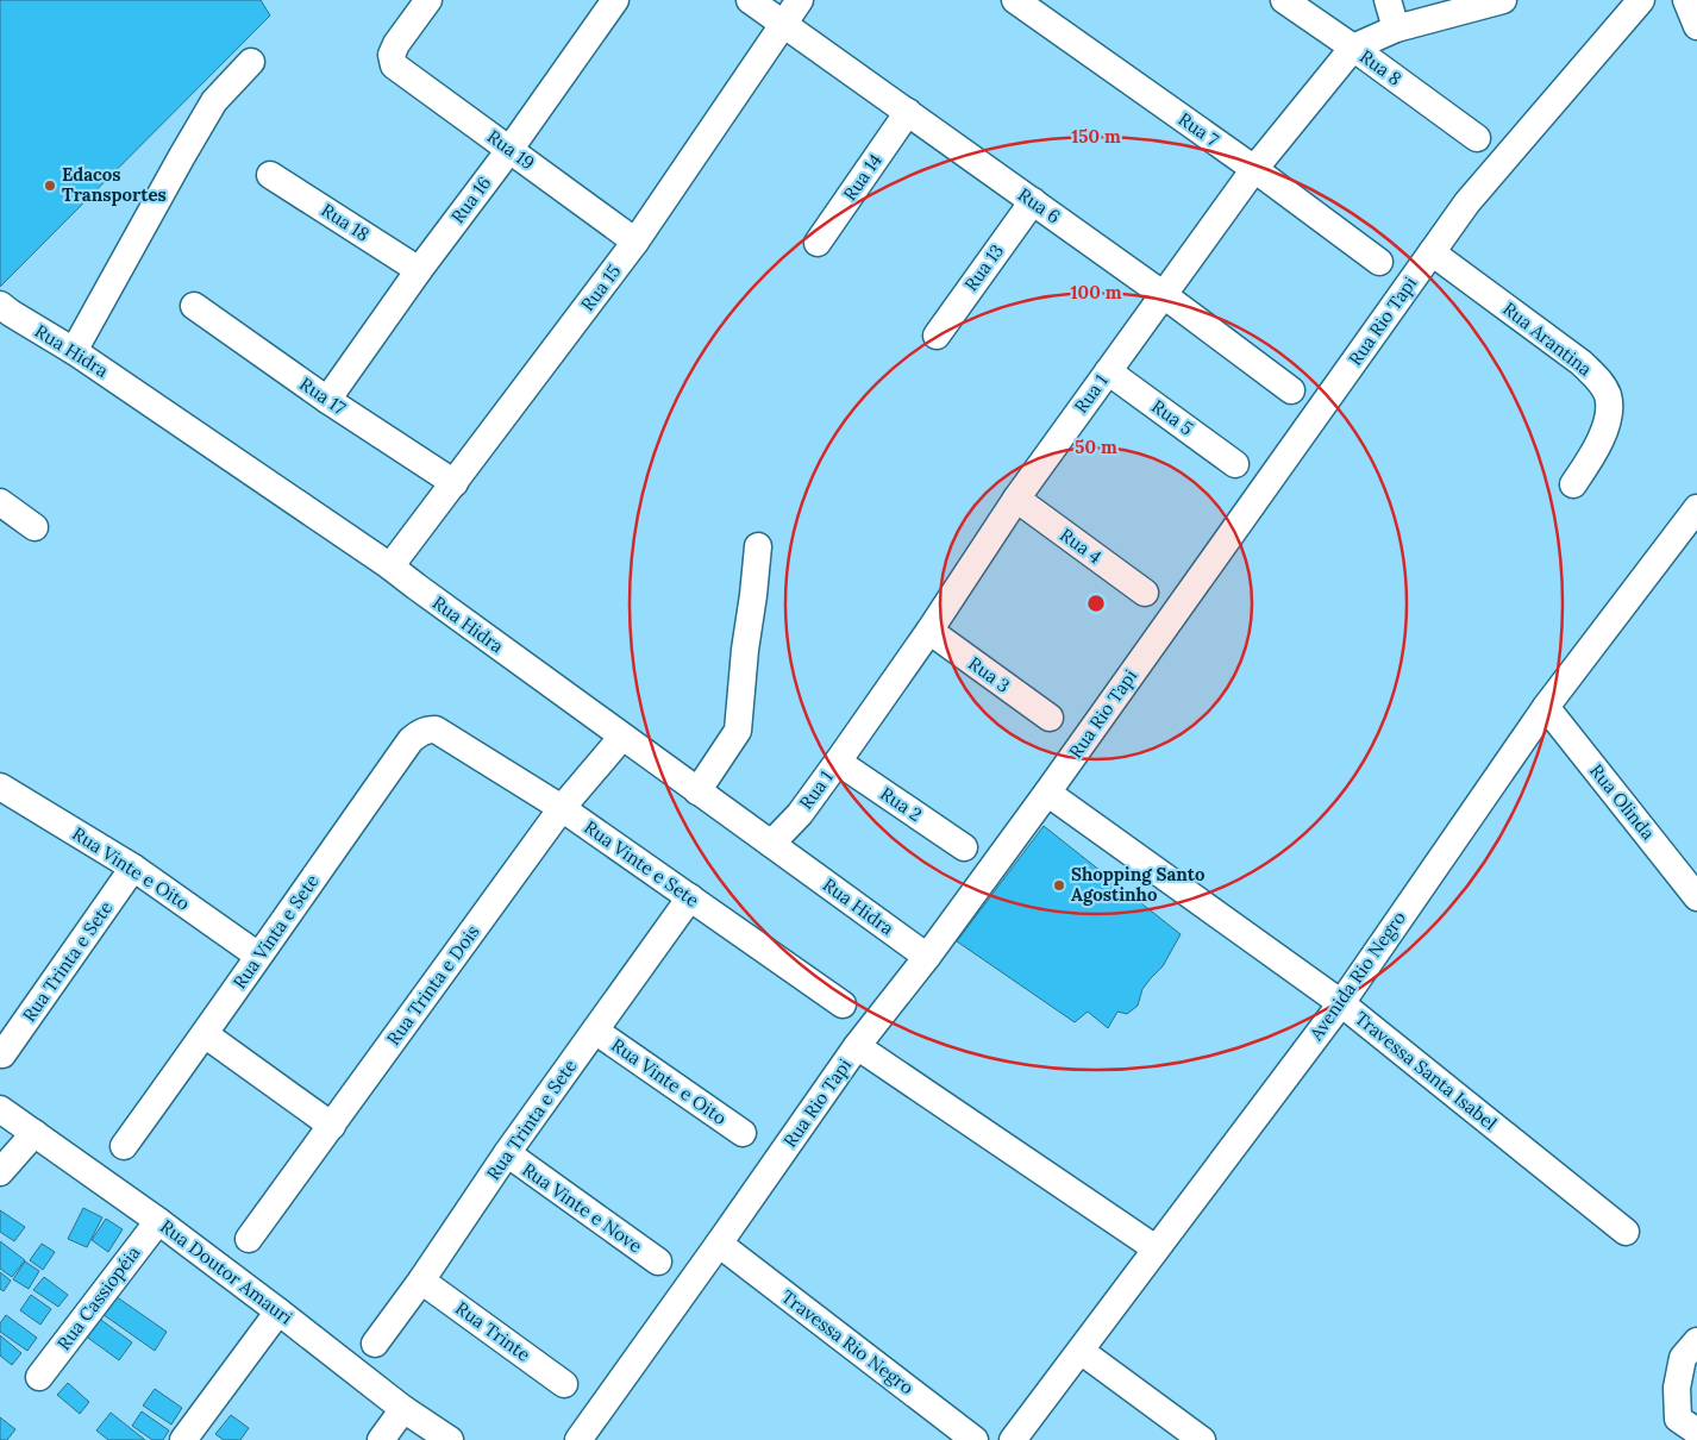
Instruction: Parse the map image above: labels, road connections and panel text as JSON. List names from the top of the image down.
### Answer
{
  "streets": {
    "street": [
      "Rua 8",
      "Rua 7",
      "Rua 19",
      "Rua 14",
      "Rua 16",
      "Rua 6",
      "Rua 18",
      "Rua 13",
      "Rua 15",
      "Rua Rio Tapi",
      "Rua Arantina",
      "Rua Hidra",
      "Rua 1",
      "Rua 17",
      "Rua 5",
      "Rua 4",
      "Rua 3",
      "Rua Olinda",
      "Rua 2",
      "Rua Vinte e Sete",
      "Rua Vinte e Oito",
      "Rua Vinta e Sete",
      "Rua Trinta e Sete",
      "Avenida Rio Negro",
      "Rua Trinta e Dois",
      "Travessa Santa Isabel",
      "Rua Vinte e Nove",
      "Rua Doutor Amauri",
      "Rua Cassiopéia",
      "Rua Trinte",
      "Travessa Rio Negro"
    ]
  },
  "crossings": [
    ["Rua 8", "Rua 1"],
    ["Rua 7", "Rua 1"],
    ["Rua 19", "Rua 16"],
    ["Rua 19", "Rua 15"],
    ["Rua 14", "Rua 6"],
    ["Rua 16", "Rua 18"],
    ["Rua 16", "Rua 17"],
    ["Rua 6", "Rua 13"],
    ["Rua 6", "Rua 15"],
    ["Rua 6", "Rua 1"],
    ["Rua 15", "Rua Hidra"],
    ["Rua 15", "Rua 17"],
    ["Rua Rio Tapi", "Rua Arantina"],
    ["Rua Rio Tapi", "Rua Hidra"],
    ["Rua Rio Tapi", "Travessa Santa Isabel"],
    ["Rua Rio Tapi", "Travessa Rio Negro"],
    ["Rua Hidra", "Rua 1"],
    ["Rua Hidra", "Rua Trinta e Dois"],
    ["Rua 1", "Rua 5"],
    ["Rua 1", "Rua 4"],
    ["Rua 1", "Rua 3"],
    ["Rua 1", "Rua 2"],
    ["Rua Olinda", "Avenida Rio Negro"],
    ["Rua Vinte e Sete", "Rua Vinta e Sete"],
    ["Rua Vinte e Sete", "Rua Trinta e Sete"],
    ["Rua Vinte e Sete", "Rua Trinta e Dois"],
    ["Rua Vinte e Oito", "Rua Vinta e Sete"],
    ["Rua Vinte e Oito", "Rua Trinta e Sete"],
    ["Rua Trinta e Sete", "Rua Vinte e Nove"],
    ["Rua Trinta e Sete", "Rua Trinte"],
    ["Avenida Rio Negro", "Travessa Santa Isabel"],
    ["Rua Doutor Amauri", "Rua Cassiopéia"]
  ],
  "places": ["Edacos Transportes", "Shopping Santo Agostinho"],
  "rings": ["150 m", "100 m", "50 m"]
}
